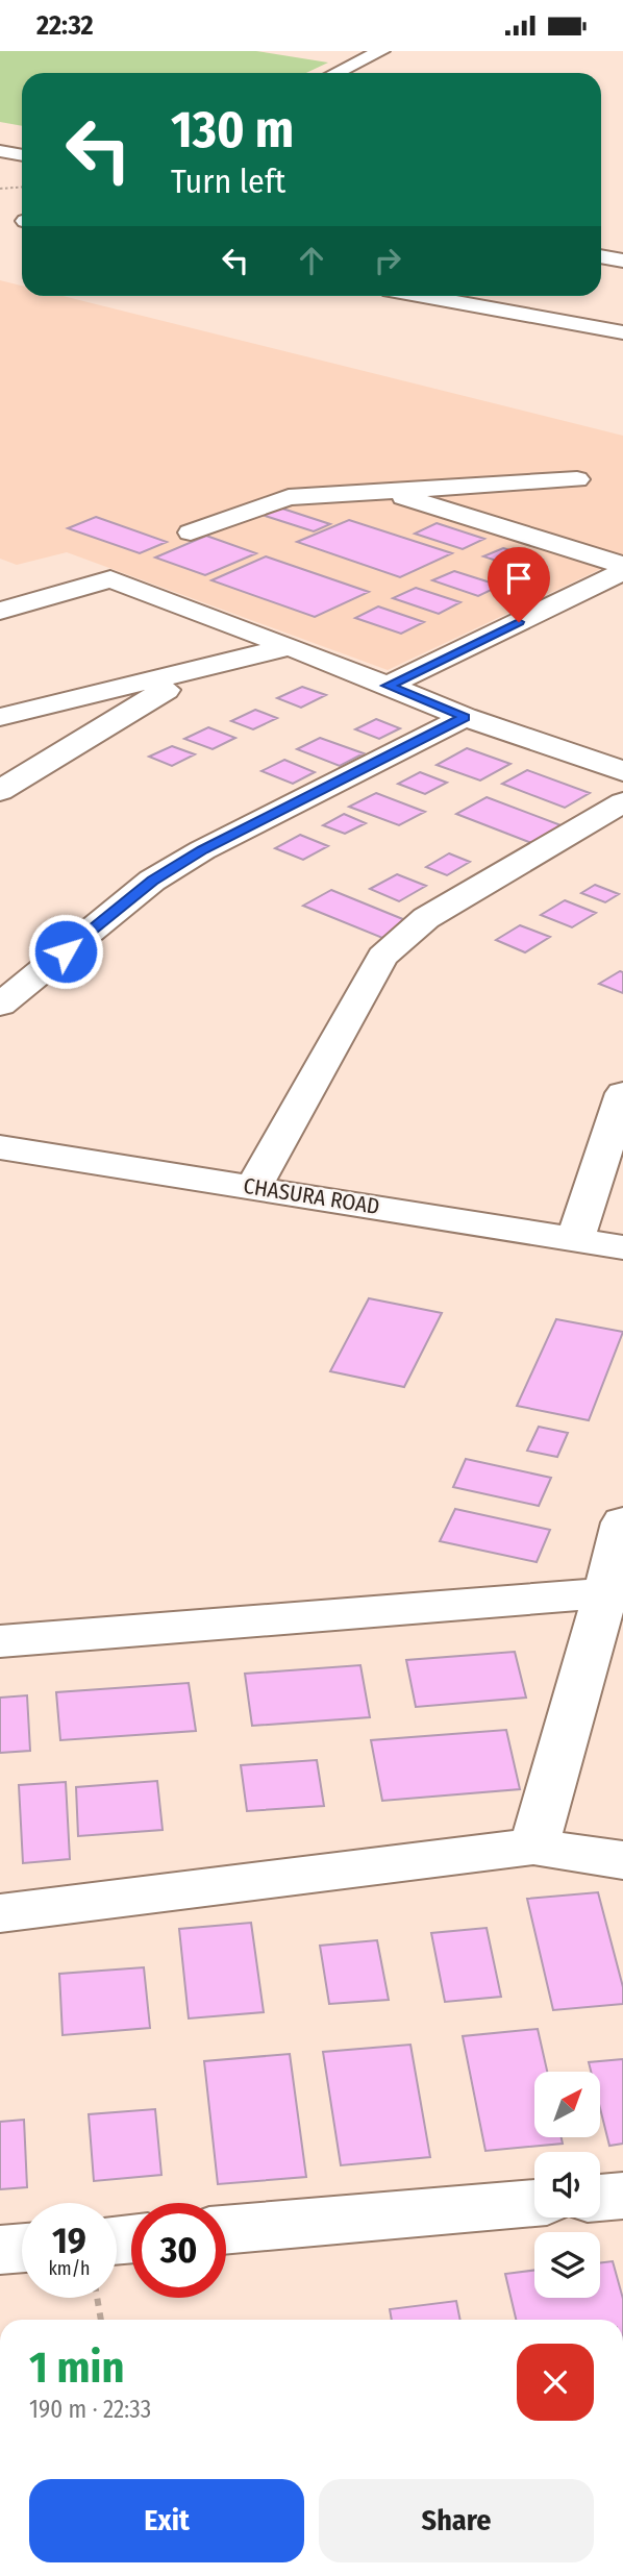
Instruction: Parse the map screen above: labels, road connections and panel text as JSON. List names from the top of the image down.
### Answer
{
  "streets": {
    "street": ["CHASURA ROAD"]
  },
  "north": "top right",
  "page": {
    "status": "22:32",
    "turn": ["130 m", "Turn left"],
    "speed": "19 km/h",
    "limit": "30",
    "heading": ["1 min", "190 m · 22:33"],
    "buttons": ["Exit", "Share"]
  }
}
